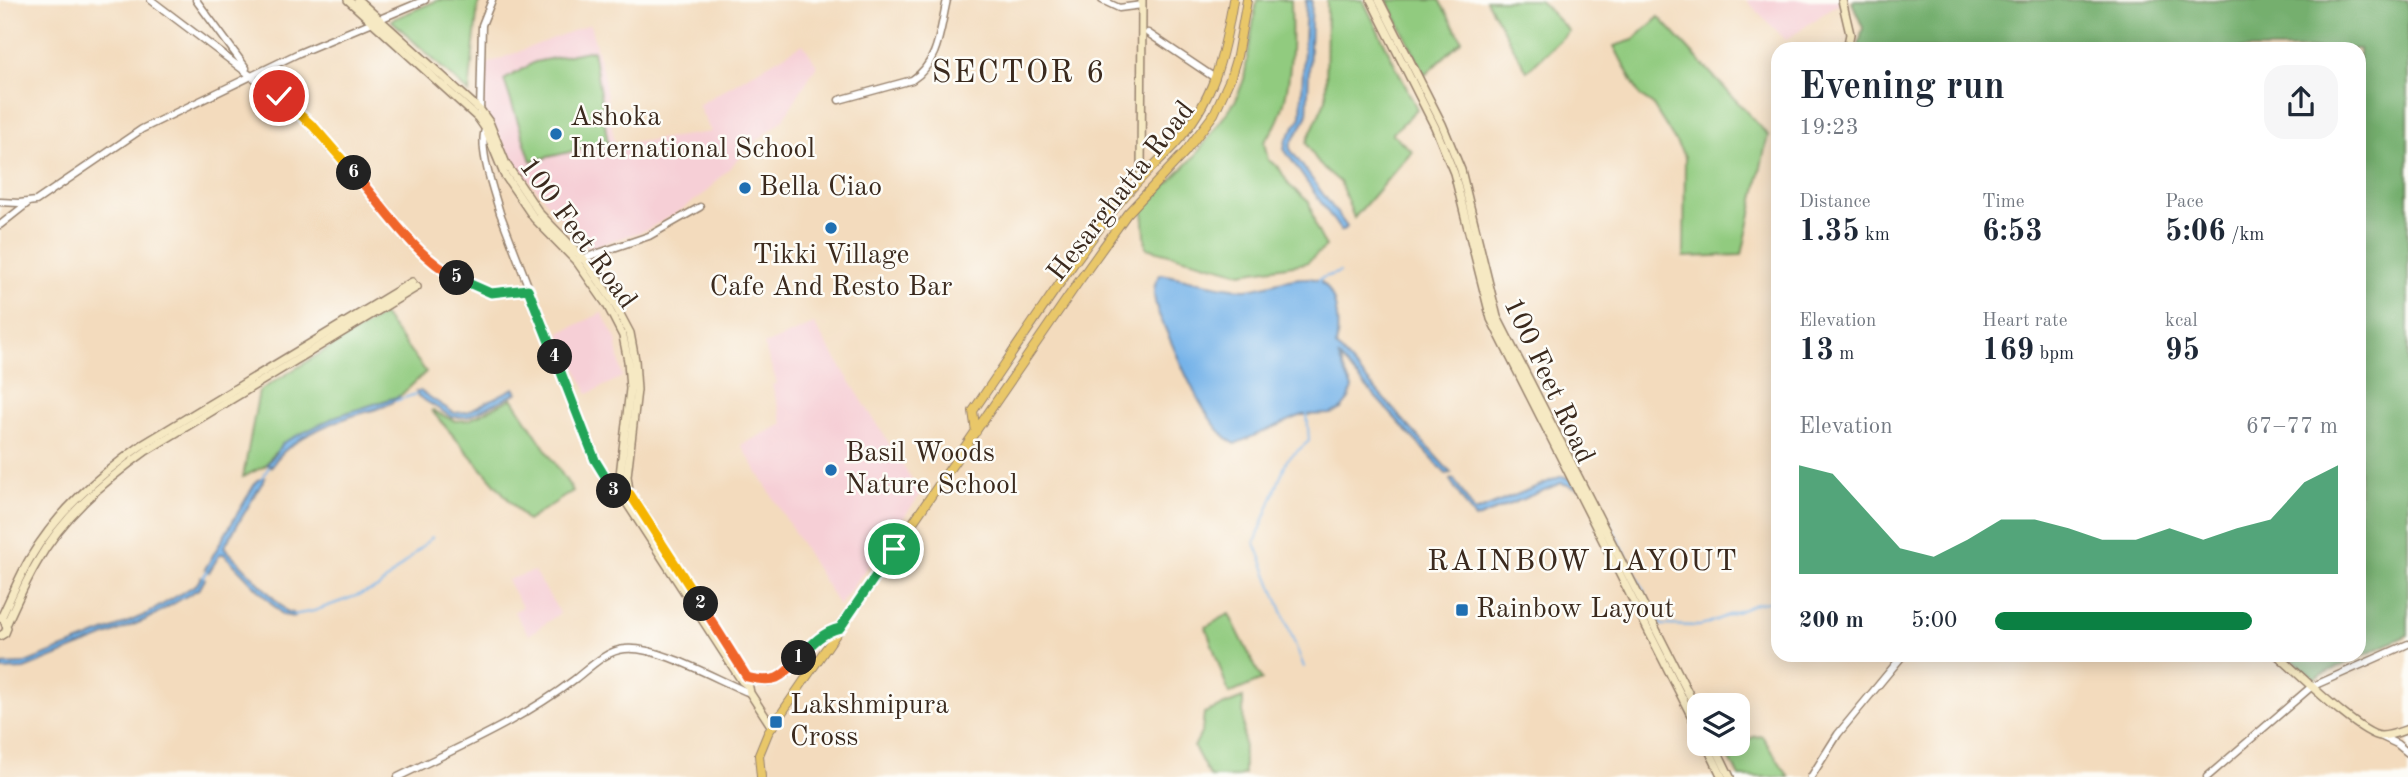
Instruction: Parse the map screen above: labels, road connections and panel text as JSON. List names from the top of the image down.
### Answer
{
  "streets": {
    "main road": ["Hesarghatta Road", "100 Feet Road"]
  },
  "districts": ["SECTOR 6", "RAINBOW LAYOUT"],
  "places": {
    "other": [
      "Ashoka International School",
      "Bella Ciao",
      "Tikki Village Cafe And Resto Bar",
      "Basil Woods Nature School"
    ],
    "transit": ["Rainbow Layout", "Lakshmipura Cross"]
  },
  "page": {
    "heading": ["Evening run", "19:23"],
    "pins": [
      "6",
      "5",
      "4",
      "3",
      "2",
      "1"
    ],
    "stats": [
      ["Distance", "1.35 km"],
      ["Time", "6:53"],
      ["Pace", "5:06 /km"],
      ["Elevation", "13 m"],
      ["Heart rate", "169 bpm"],
      ["kcal", "95"]
    ],
    "chart": ["Elevation", "67–77 m"],
    "list": [
      {
        "name": "200 m",
        "note": "5:00"
      }
    ]
  }
}
